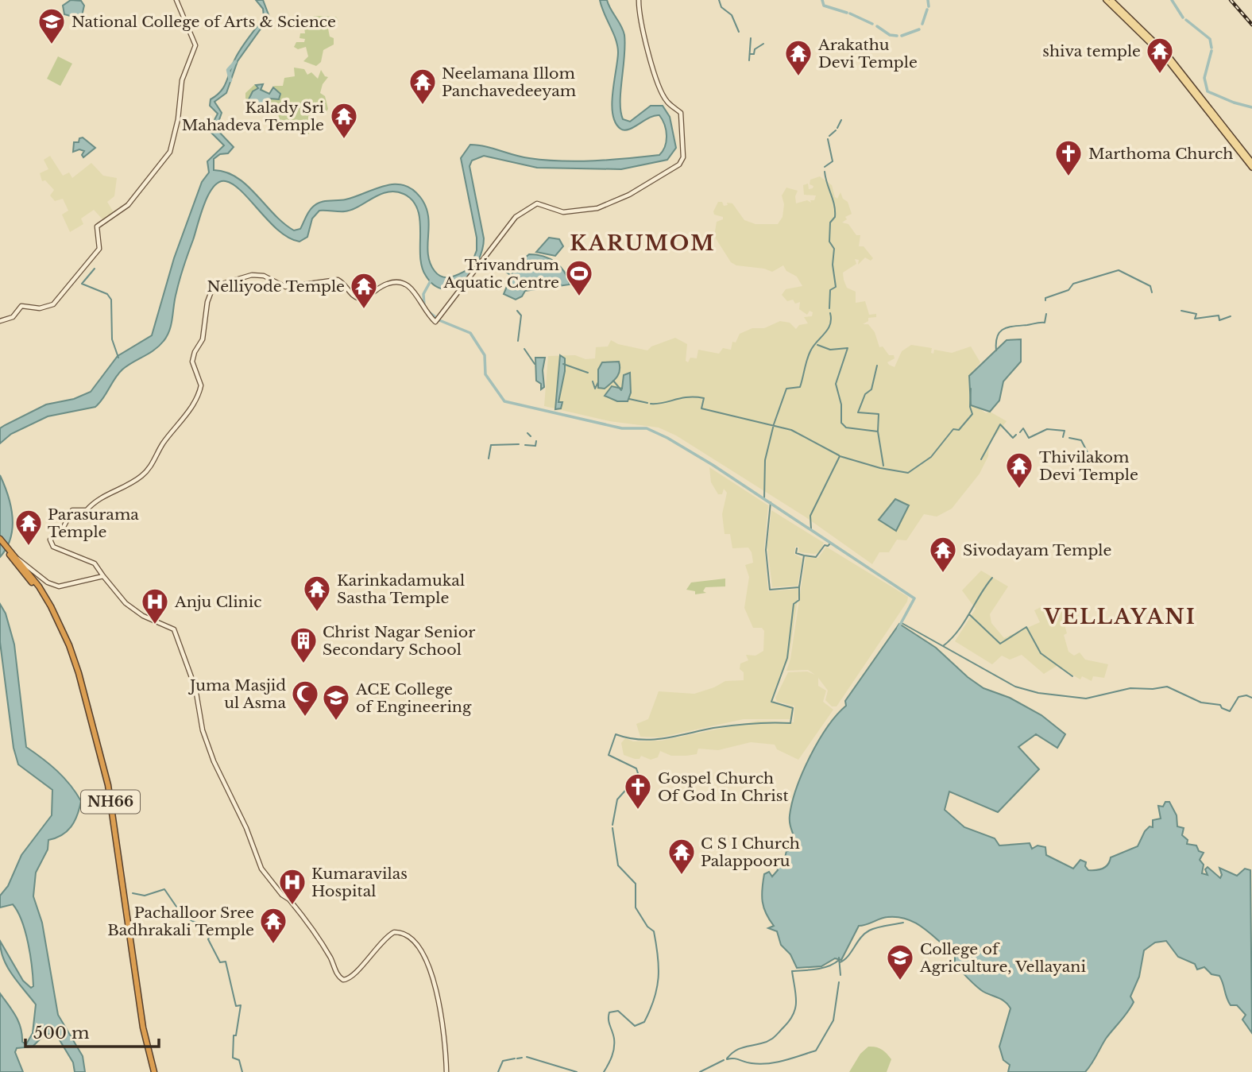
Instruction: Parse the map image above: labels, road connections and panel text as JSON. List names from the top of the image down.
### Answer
{
  "streets": {
    "highway": ["NH66"]
  },
  "districts": ["KARUMOM", "VELLAYANI"],
  "places": {
    "school or university": ["National College of Arts & Science", "ACE College of Engineering", "College of Agriculture, Vellayani"],
    "temple": [
      "shiva temple",
      "Arakathu Devi Temple",
      "Neelamana Illom Panchavedeeyam",
      "Kalady Sri Mahadeva Temple",
      "Nelliyode Temple",
      "Thivilakom Devi Temple",
      "Parasurama Temple",
      "Sivodayam Temple",
      "Karinkadamukal Sastha Temple",
      "C S I Church Palappooru",
      "Pachalloor Sree Badhrakali Temple"
    ],
    "church": ["Marthoma Church", "Gospel Church Of God In Christ"],
    "sports": ["Trivandrum Aquatic Centre"],
    "hospital": ["Anju Clinic", "Kumaravilas Hospital"],
    "building": ["Christ Nagar Senior Secondary School"],
    "mosque": ["Juma Masjid ul Asma"]
  },
  "scale_bar": "500 m"
}
